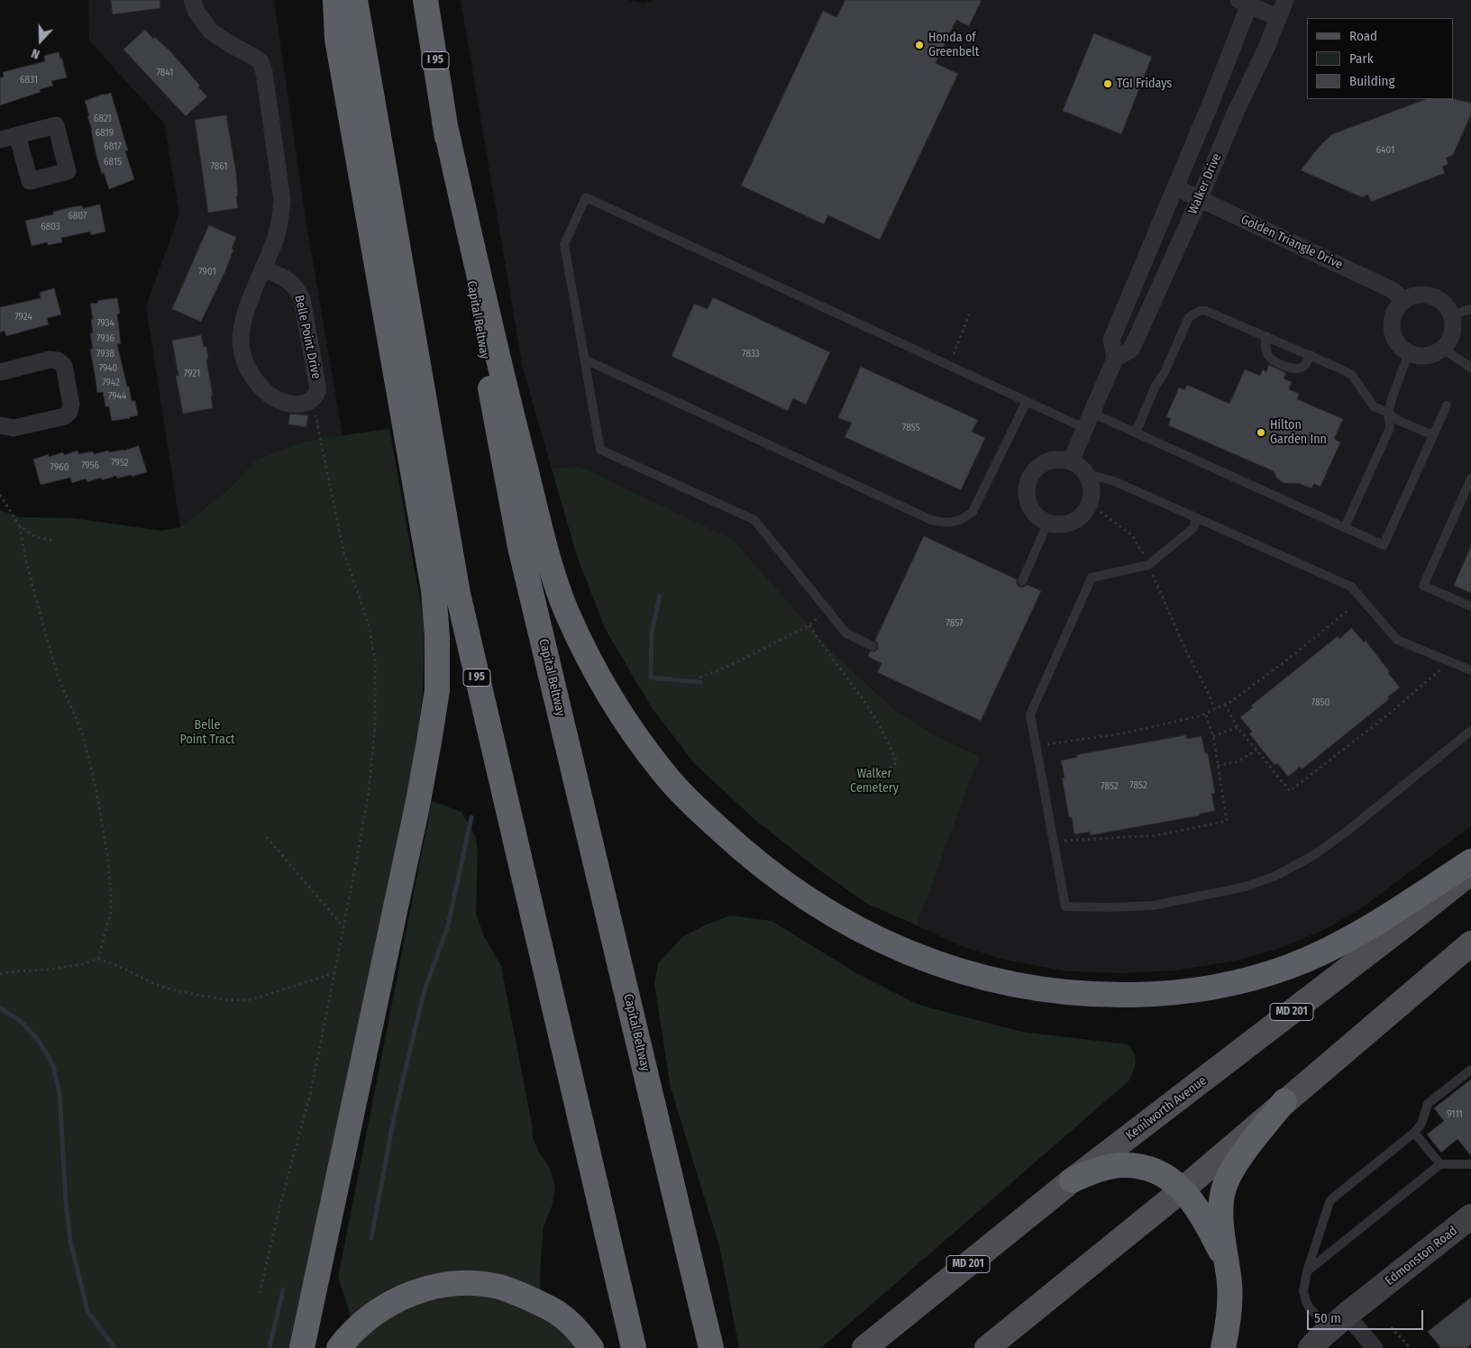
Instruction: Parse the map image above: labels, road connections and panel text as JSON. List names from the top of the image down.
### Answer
{
  "streets": {
    "highway": ["I 95", "Capital Beltway"],
    "main road": ["MD 201", "Kenilworth Avenue"],
    "street": [
      "Walker Drive",
      "Golden Triangle Drive",
      "Belle Point Drive",
      "Edmonston Road"
    ]
  },
  "crossings": [
    ["Walker Drive", "Golden Triangle Drive"]
  ],
  "parks": ["Belle Point Tract", "Walker Cemetery"],
  "places": ["Honda of Greenbelt", "TGI Fridays", "Hilton Garden Inn"],
  "house_numbers": [
    "7841",
    "6831",
    "6821",
    "6819",
    "6817",
    "6401",
    "6815",
    "7861",
    "6807",
    "6803",
    "7901",
    "7924",
    "7934",
    "7936",
    "7938",
    "7833",
    "7940",
    "7921",
    "7942",
    "7944",
    "7855",
    "7952",
    "7956",
    "7960",
    "7857",
    "7850",
    "7852",
    "7852",
    "9111"
  ],
  "legend": ["Road", "Park", "Building"],
  "scale_bar": "50 m",
  "north": "bottom"
}
